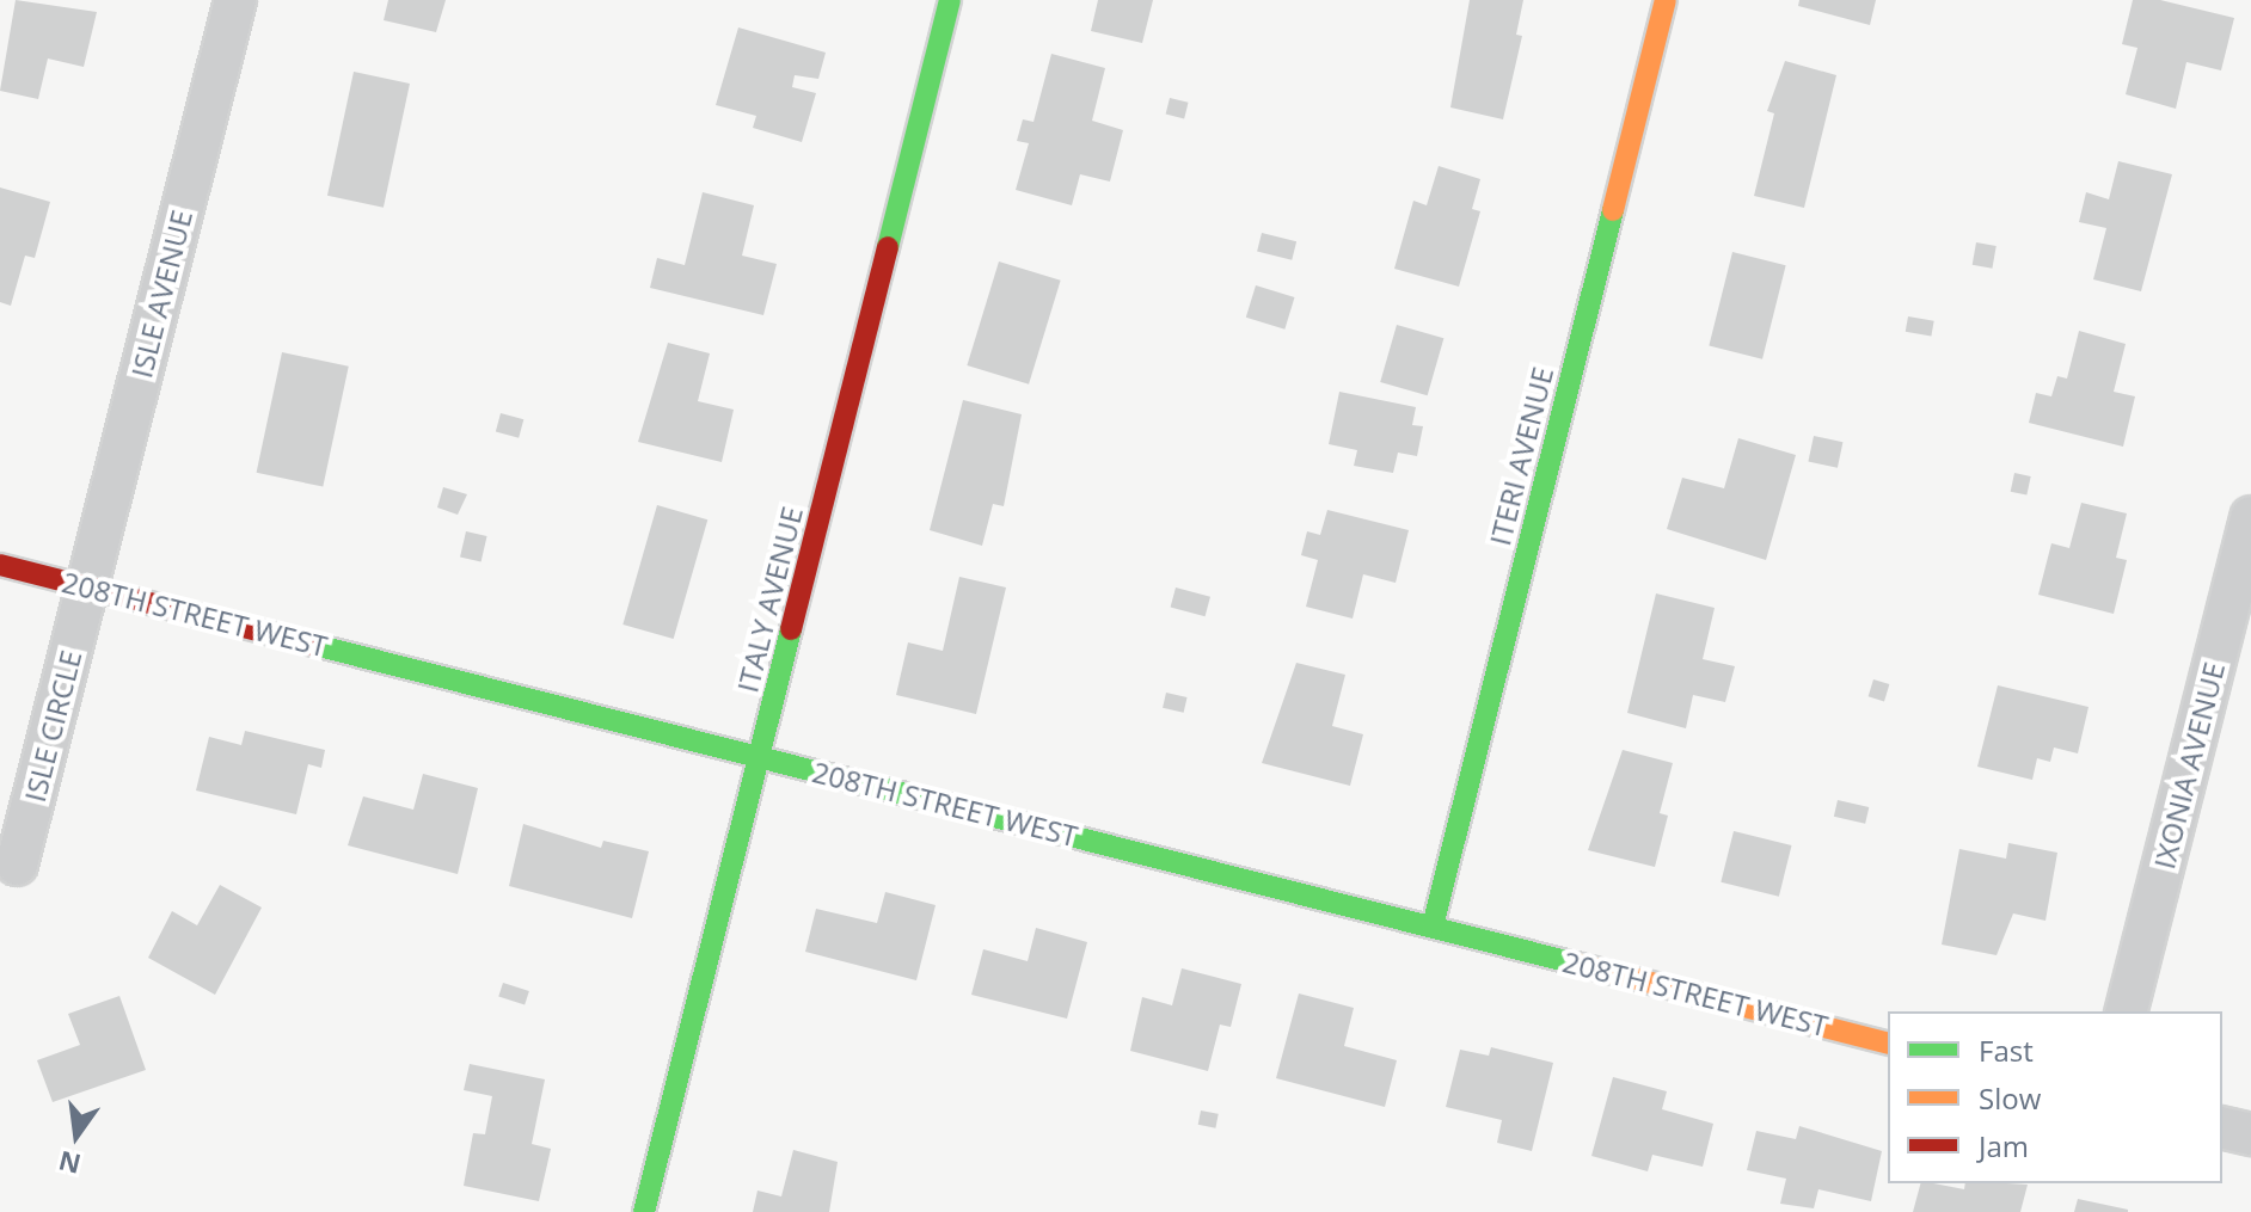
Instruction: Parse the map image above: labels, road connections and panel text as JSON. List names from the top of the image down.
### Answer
{
  "streets": {
    "street": [
      "ISLE AVENUE",
      "ITERI AVENUE",
      "ITALY AVENUE",
      "208TH STREET WEST",
      "ISLE CIRCLE",
      "IXONIA AVENUE"
    ]
  },
  "crossings": [
    ["ISLE AVENUE", "208TH STREET WEST"],
    ["ISLE AVENUE", "ISLE CIRCLE"],
    ["ITERI AVENUE", "208TH STREET WEST"],
    ["ITALY AVENUE", "208TH STREET WEST"],
    ["208TH STREET WEST", "ISLE CIRCLE"]
  ],
  "legend": ["Fast", "Slow", "Jam"],
  "north": "bottom"
}
